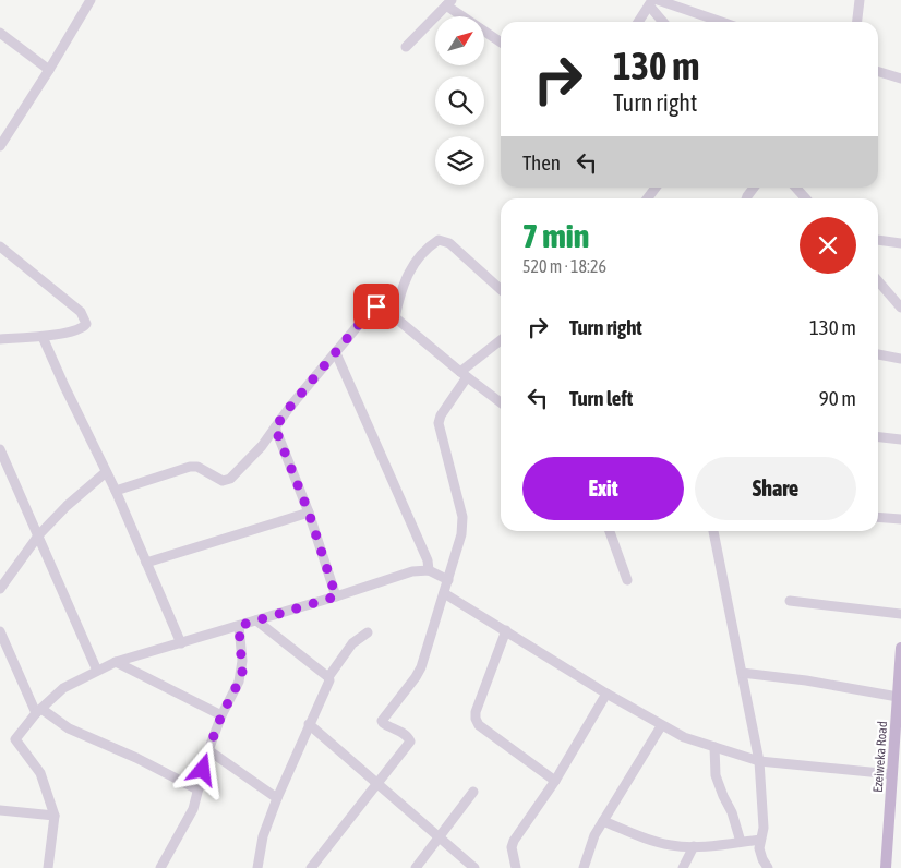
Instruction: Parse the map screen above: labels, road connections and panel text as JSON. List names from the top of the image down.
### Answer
{
  "streets": {
    "main road": ["Ezeiweka Road"]
  },
  "north": "top right",
  "page": {
    "turn": ["130 m", "Turn right"],
    "then": "Then",
    "heading": ["7 min", "520 m · 18:26"],
    "list": [
      {
        "name": "Turn right",
        "value": "130 m"
      },
      {
        "name": "Turn left",
        "value": "90 m"
      }
    ],
    "buttons": ["Exit", "Share"]
  }
}
